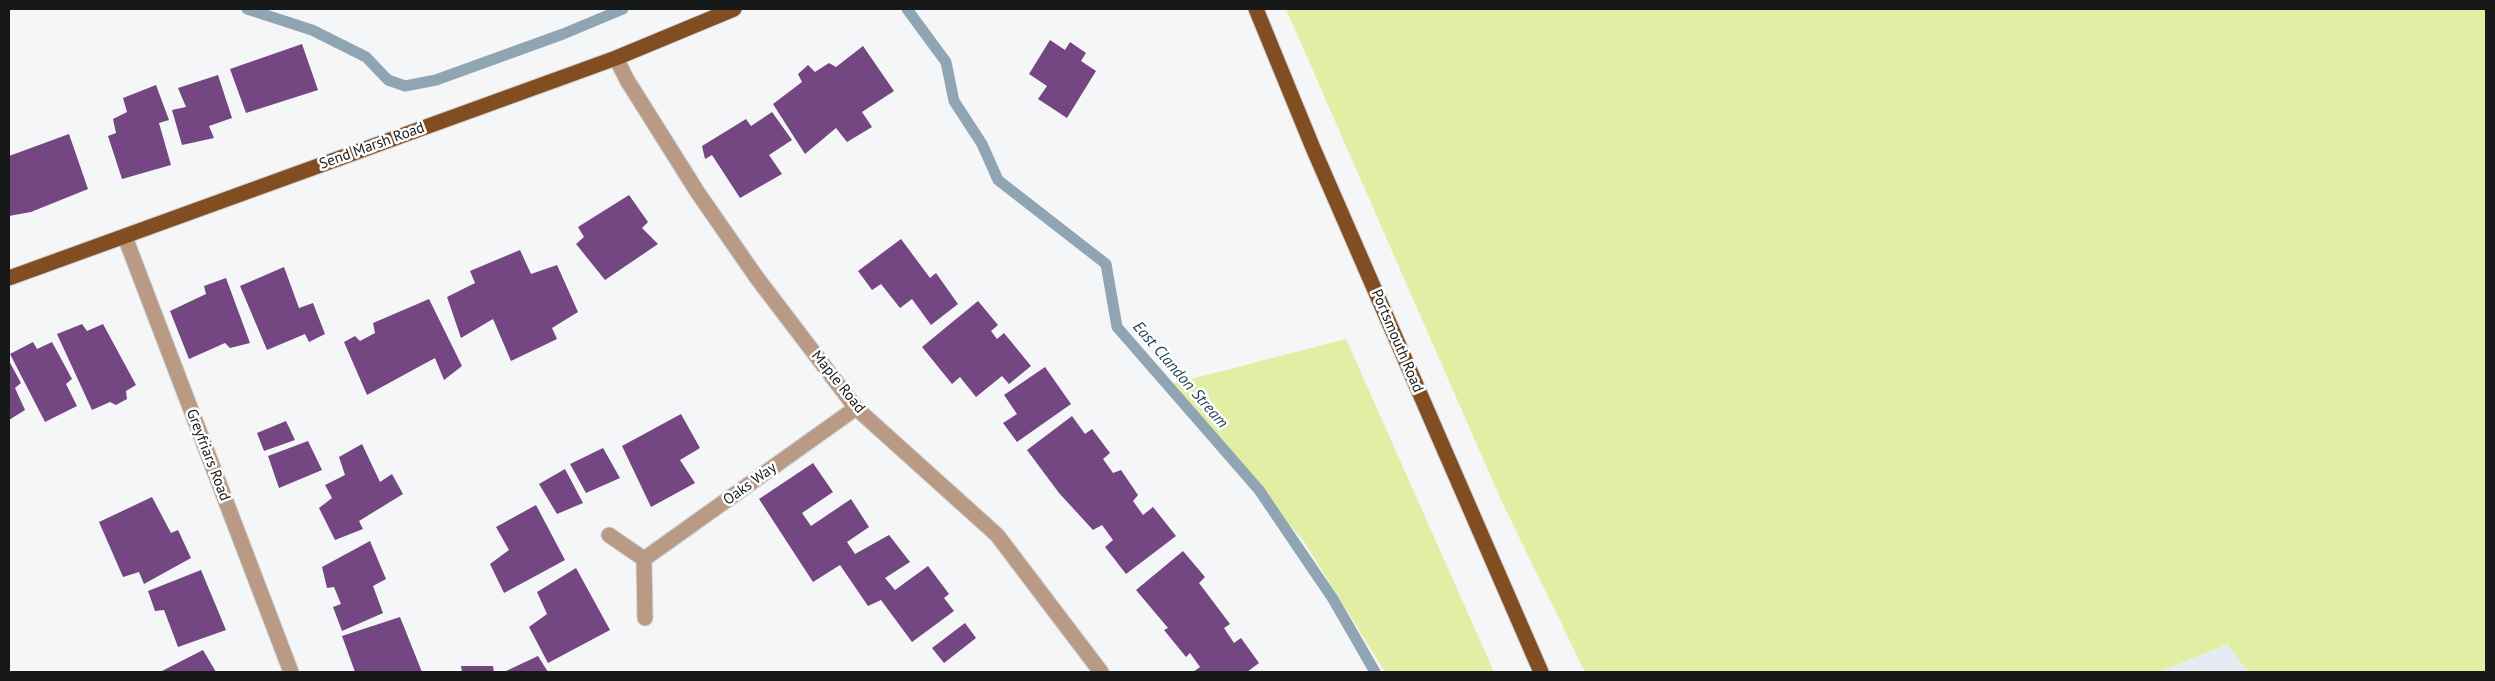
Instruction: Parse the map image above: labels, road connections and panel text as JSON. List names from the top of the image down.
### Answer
{
  "streets": {
    "main road": ["Send Marsh Road", "Portsmouth Road"],
    "street": ["Maple Road", "Greyfriars Road", "Oaks Way"]
  },
  "crossings": [
    ["Send Marsh Road", "Maple Road"],
    ["Send Marsh Road", "Greyfriars Road"],
    ["Maple Road", "Oaks Way"]
  ],
  "water": ["East Clandon Stream"]
}
